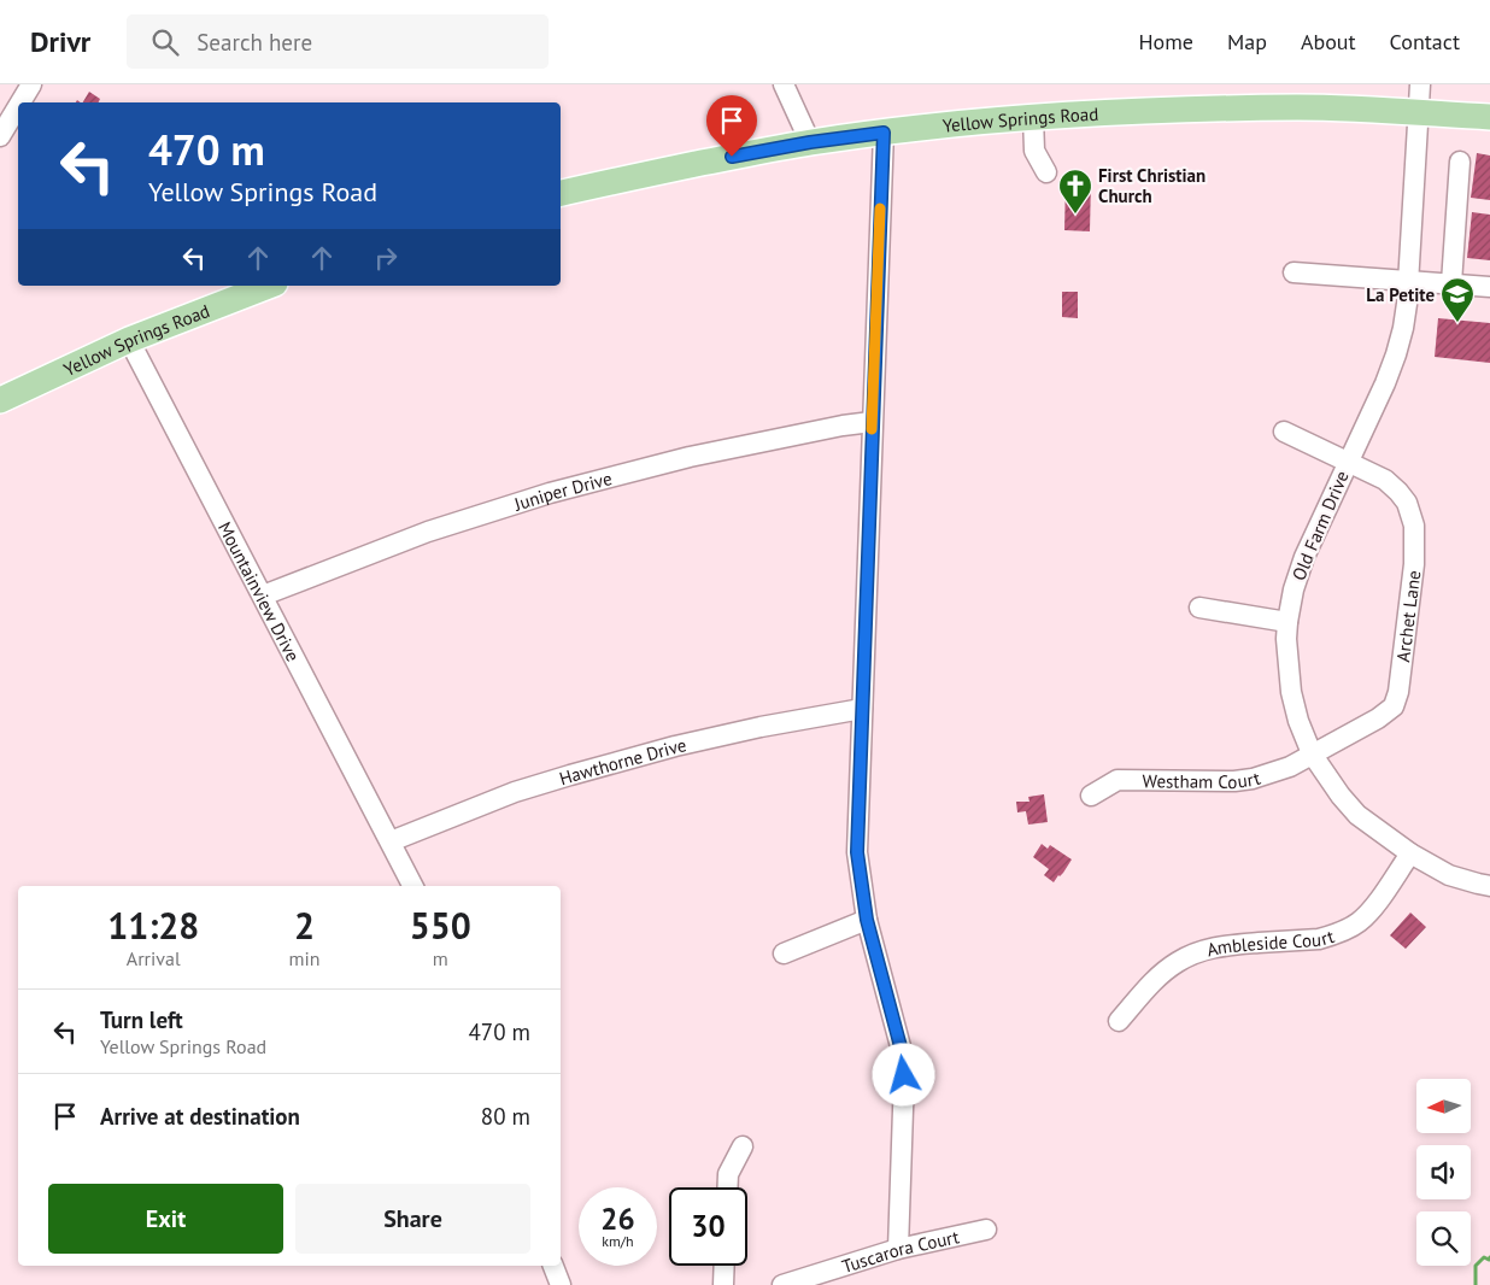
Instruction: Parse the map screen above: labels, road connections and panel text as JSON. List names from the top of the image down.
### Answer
{
  "streets": {
    "main road": ["Yellow Springs Road"],
    "street": [
      "Juniper Drive",
      "Old Farm Drive",
      "Mountainview Drive",
      "Archet Lane",
      "Hawthorne Drive",
      "Westham Court",
      "Ambleside Court",
      "Tuscarora Court"
    ]
  },
  "crossings": [
    ["Yellow Springs Road", "Old Farm Drive"],
    ["Yellow Springs Road", "Mountainview Drive"],
    ["Juniper Drive", "Mountainview Drive"],
    ["Old Farm Drive", "Archet Lane"],
    ["Old Farm Drive", "Westham Court"],
    ["Old Farm Drive", "Ambleside Court"],
    ["Mountainview Drive", "Hawthorne Drive"],
    ["Archet Lane", "Westham Court"]
  ],
  "places": {
    "church": ["First Christian Church"],
    "school or university": ["La Petite"]
  },
  "north": "left",
  "page": {
    "header": "Drivr",
    "search": "Search here",
    "nav": [
      "Home",
      "Map",
      "About",
      "Contact"
    ],
    "turn": ["470 m", "Yellow Springs Road"],
    "eta": [
      "11:28",
      "Arrival",
      "2",
      "min",
      "550",
      "m"
    ],
    "list": [
      {
        "name": "Turn left",
        "note": "Yellow Springs Road",
        "value": "470 m"
      },
      {
        "name": "Arrive at destination",
        "value": "80 m"
      }
    ],
    "buttons": ["Exit", "Share"],
    "speed": "26 km/h",
    "limit": "30"
  }
}
